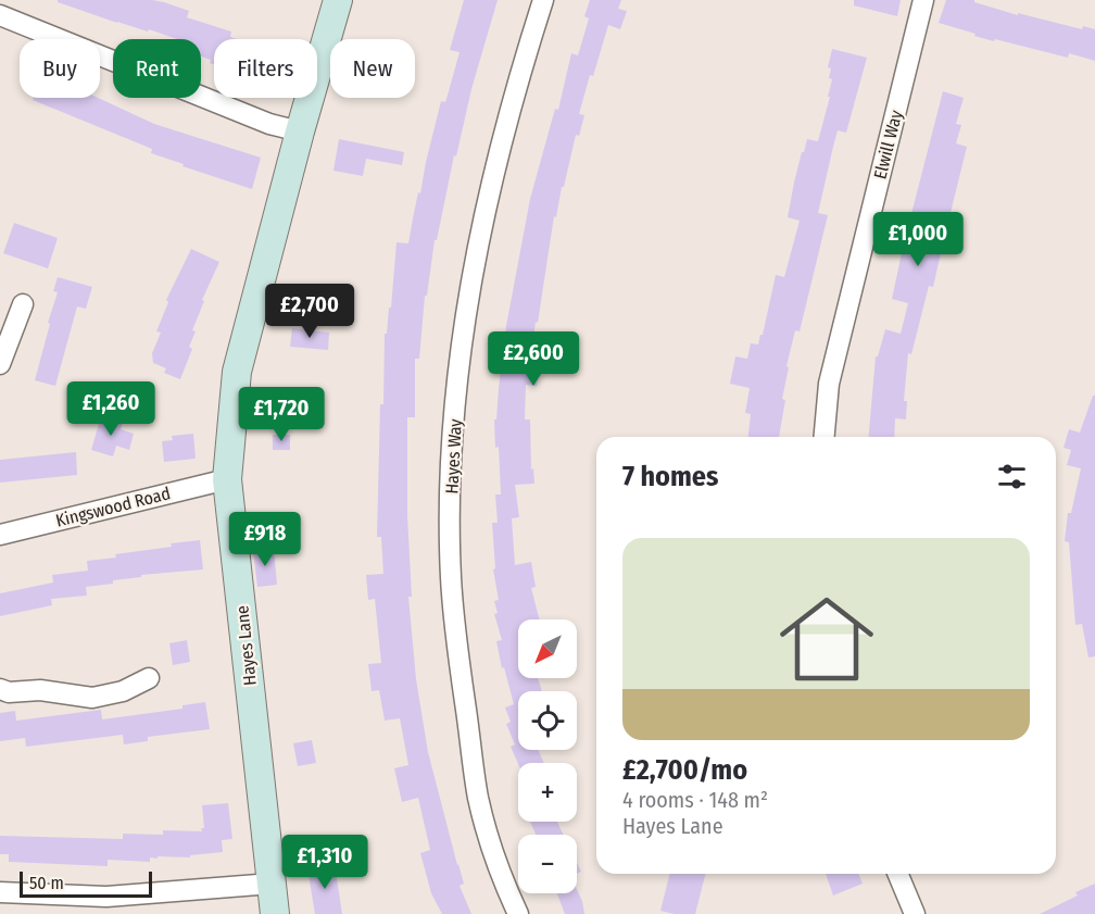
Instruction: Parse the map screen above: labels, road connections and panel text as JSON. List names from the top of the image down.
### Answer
{
  "streets": {
    "main road": ["Hayes Lane"],
    "street": ["Elwill Way", "Hayes Way", "Kingswood Road"]
  },
  "crossings": [
    ["Kingswood Road", "Hayes Lane"]
  ],
  "scale_bar": "50 m",
  "north": "bottom left",
  "page": {
    "chip": [
      "Buy",
      "Rent",
      "Filters",
      "New"
    ],
    "price": [
      "£1,000",
      "£2,700",
      "£2,600",
      "£1,260",
      "£1,720",
      "£918",
      "£1,310"
    ],
    "heading": "7 homes",
    "list": [
      {
        "name": "£2,700/mo",
        "note": "4 rooms · 148 m² · Hayes Lane"
      }
    ],
    "map_buttons": ["+", "−"],
    "scale": "50 m"
  }
}
